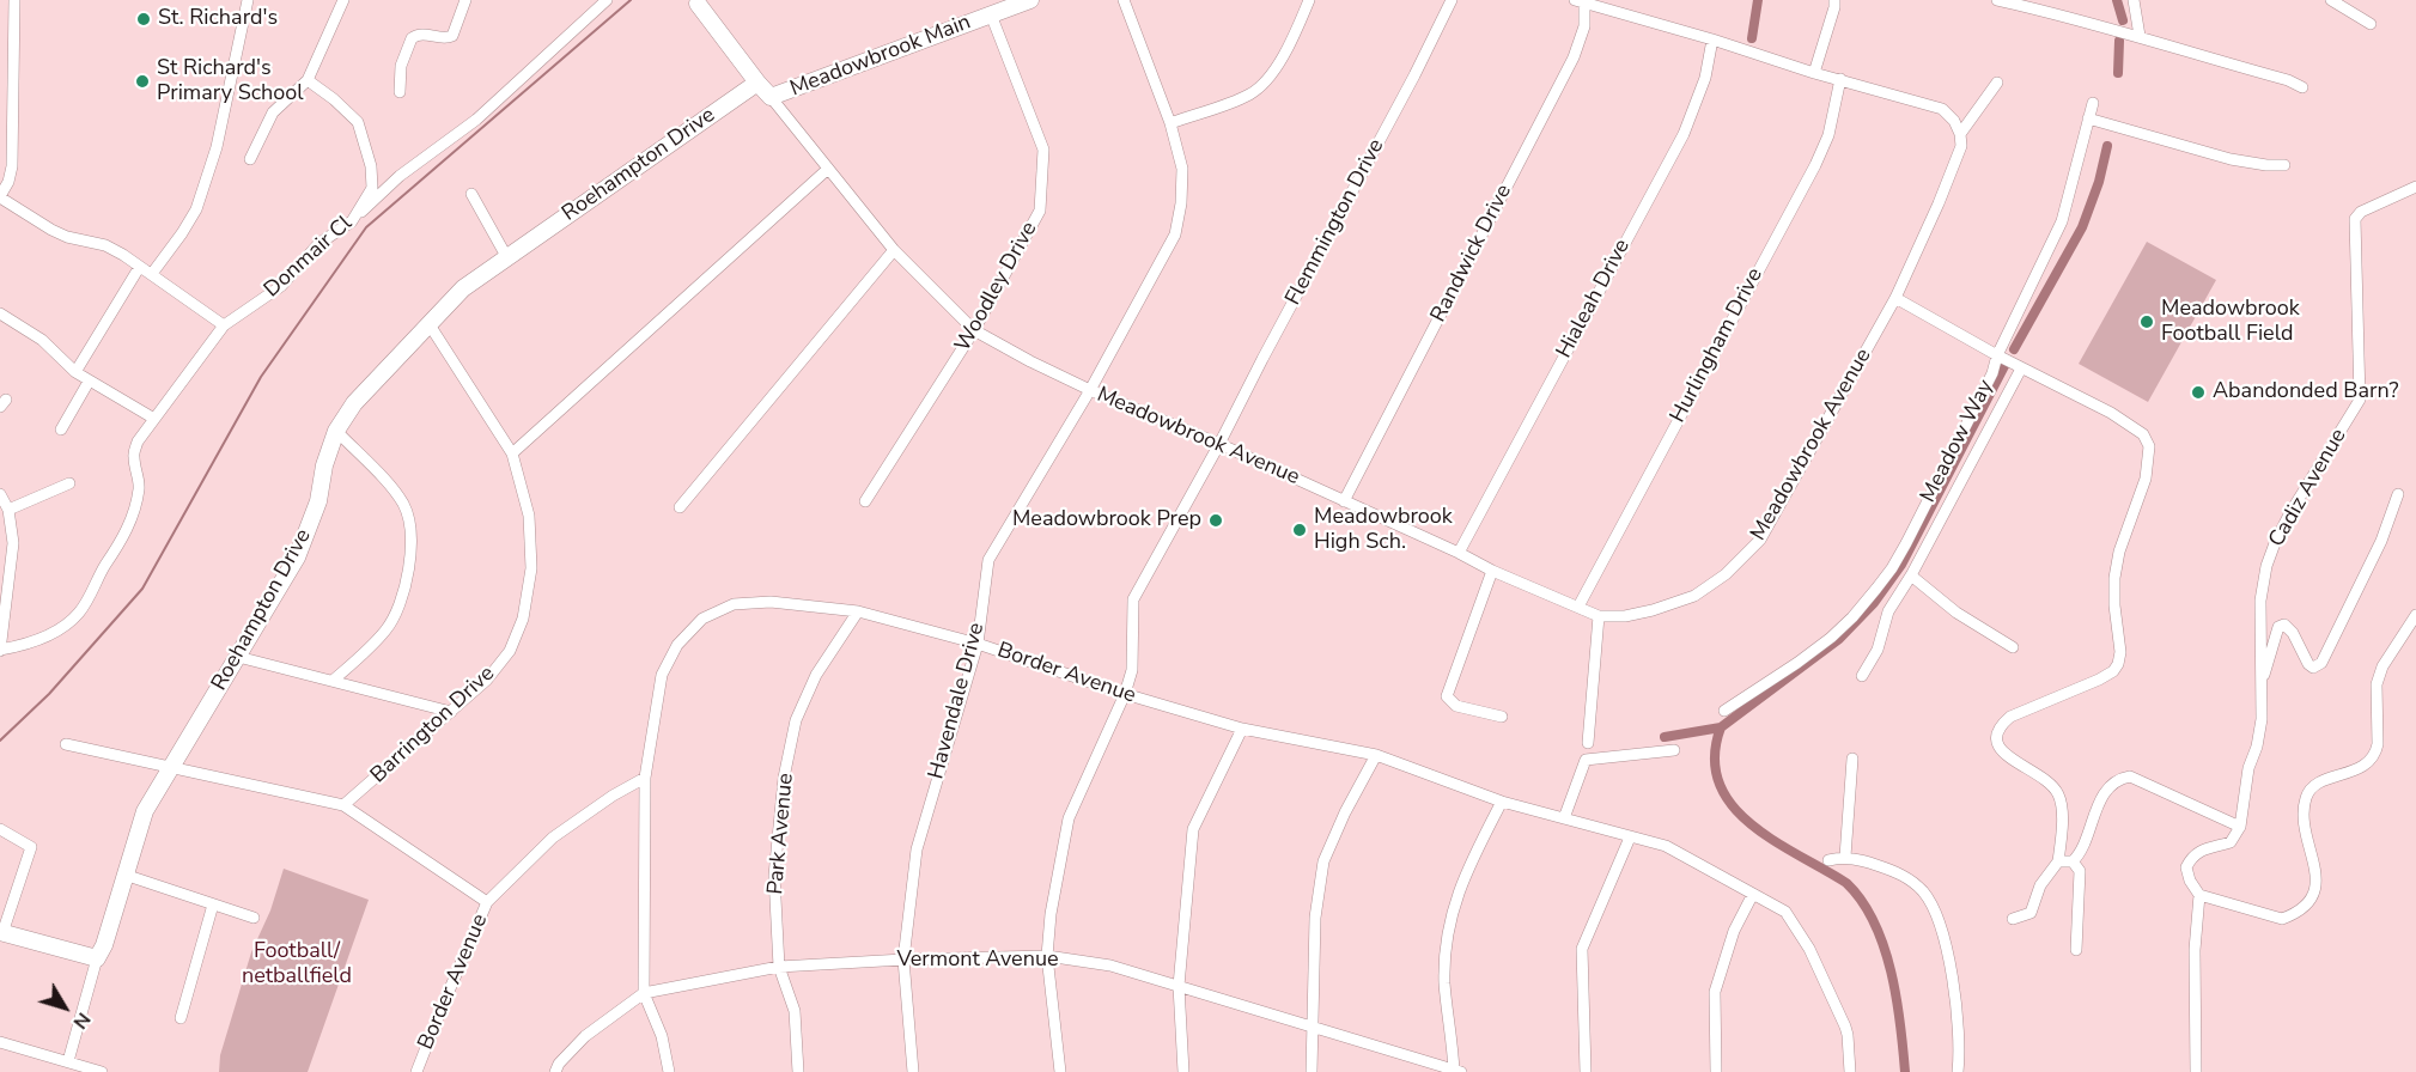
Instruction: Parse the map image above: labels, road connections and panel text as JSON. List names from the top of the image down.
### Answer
{
  "streets": {
    "street": [
      "Meadowbrook Main",
      "Roehampton Drive",
      "Flemmington Drive",
      "Randwick Drive",
      "Donmair Cl",
      "Woodley Drive",
      "Hialeah Drive",
      "Hurlingham Drive",
      "Meadowbrook Avenue",
      "Meadow Way",
      "Cadiz Avenue",
      "Border Avenue",
      "Havendale Drive",
      "Barrington Drive",
      "Park Avenue",
      "Vermont Avenue"
    ]
  },
  "crossings": [
    ["Meadowbrook Main", "Woodley Drive"],
    ["Meadowbrook Main", "Meadowbrook Avenue"],
    ["Roehampton Drive", "Meadowbrook Avenue"],
    ["Roehampton Drive", "Barrington Drive"],
    ["Flemmington Drive", "Meadowbrook Avenue"],
    ["Flemmington Drive", "Border Avenue"],
    ["Flemmington Drive", "Vermont Avenue"],
    ["Randwick Drive", "Meadowbrook Avenue"],
    ["Woodley Drive", "Meadowbrook Avenue"],
    ["Hialeah Drive", "Meadowbrook Avenue"],
    ["Hurlingham Drive", "Meadowbrook Avenue"],
    ["Meadowbrook Avenue", "Havendale Drive"],
    ["Border Avenue", "Havendale Drive"],
    ["Border Avenue", "Park Avenue"],
    ["Havendale Drive", "Vermont Avenue"],
    ["Park Avenue", "Vermont Avenue"]
  ],
  "parks": ["Football/ netballfield"],
  "places": [
    "St. Richard's",
    "St Richard's Primary School",
    "Meadowbrook Football Field",
    "Abandonded Barn?",
    "Meadowbrook Prep",
    "Meadowbrook High Sch."
  ],
  "north": "bottom right"
}
